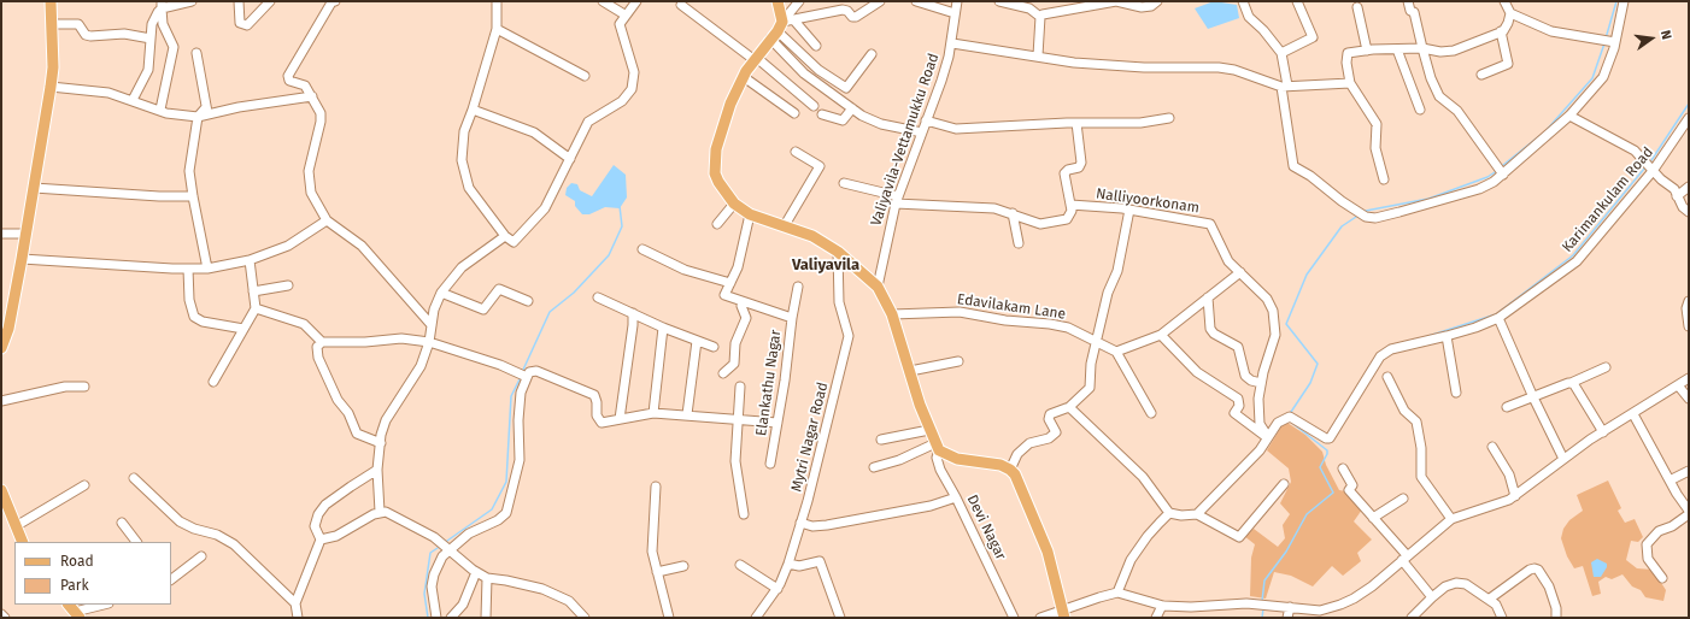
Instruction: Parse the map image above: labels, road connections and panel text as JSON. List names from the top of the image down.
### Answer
{
  "streets": {
    "street": [
      "Valiyavila-Vettamukku Road",
      "Karimankulam Road",
      "Nalliyoorkonam",
      "Edavilakam Lane",
      "Elankathu Nagar",
      "Mytri Nagar Road",
      "Devi Nagar"
    ]
  },
  "crossings": [
    ["Karimankulam Road", "Nalliyoorkonam"]
  ],
  "districts": ["Valiyavila"],
  "legend": ["Road", "Park"],
  "north": "right"
}
